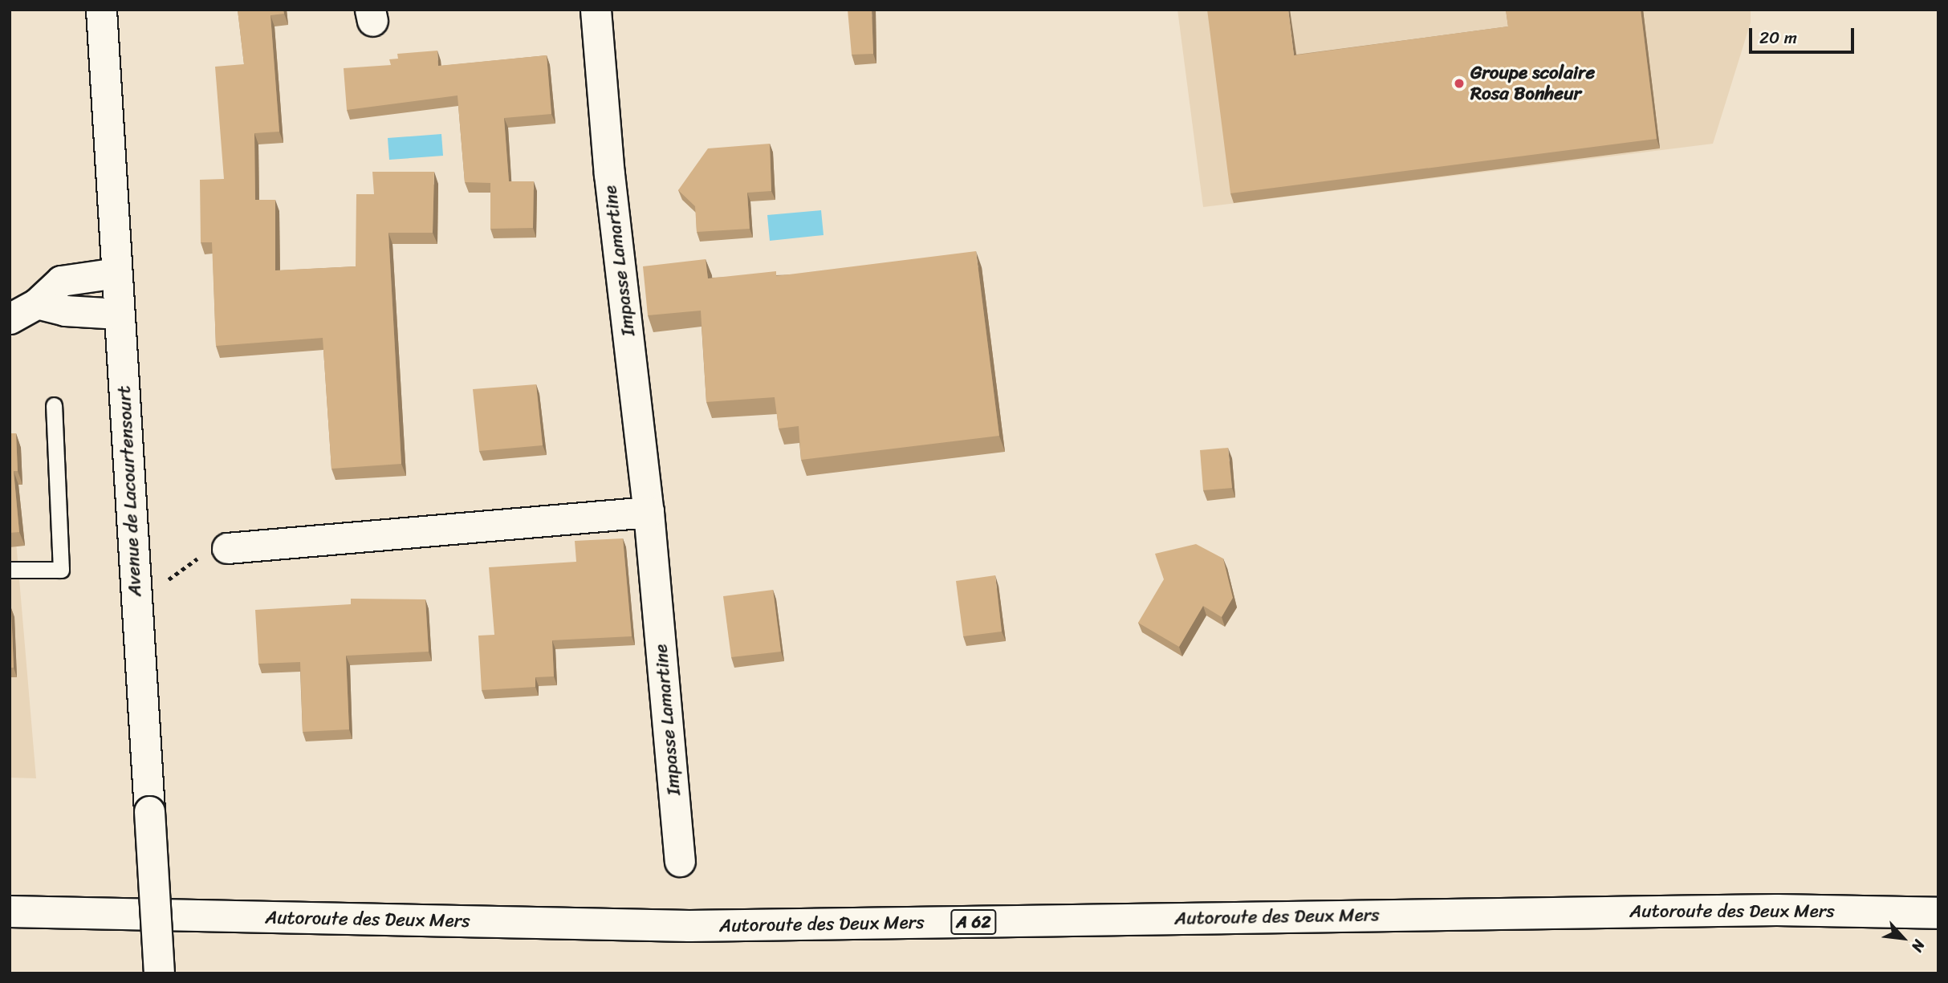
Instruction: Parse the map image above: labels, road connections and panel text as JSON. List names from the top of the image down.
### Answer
{
  "streets": {
    "highway": ["Autoroute des Deux Mers", "A 62"],
    "street": ["Impasse Lamartine", "Avenue de Lacourtensourt"]
  },
  "places": ["Groupe scolaire Rosa Bonheur"],
  "scale_bar": "20 m",
  "north": "bottom right"
}
